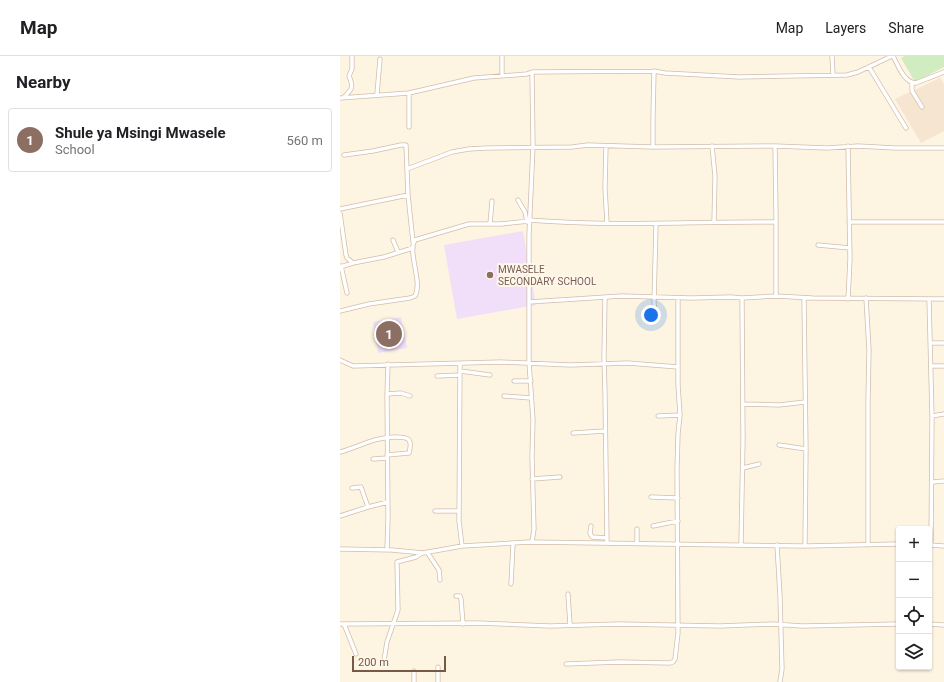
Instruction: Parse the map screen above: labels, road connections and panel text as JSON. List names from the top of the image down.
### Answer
{
  "places": ["MWASELE SECONDARY SCHOOL"],
  "scale_bar": "200 m",
  "page": {
    "header": "Map",
    "nav": ["Map", "Layers", "Share"],
    "heading": "Nearby",
    "list": [
      {
        "mark": "1",
        "name": "Shule ya Msingi Mwasele",
        "note": "School",
        "value": "560 m"
      }
    ],
    "pins": "1",
    "map_buttons": ["+", "−"],
    "scale": "200 m"
  }
}
